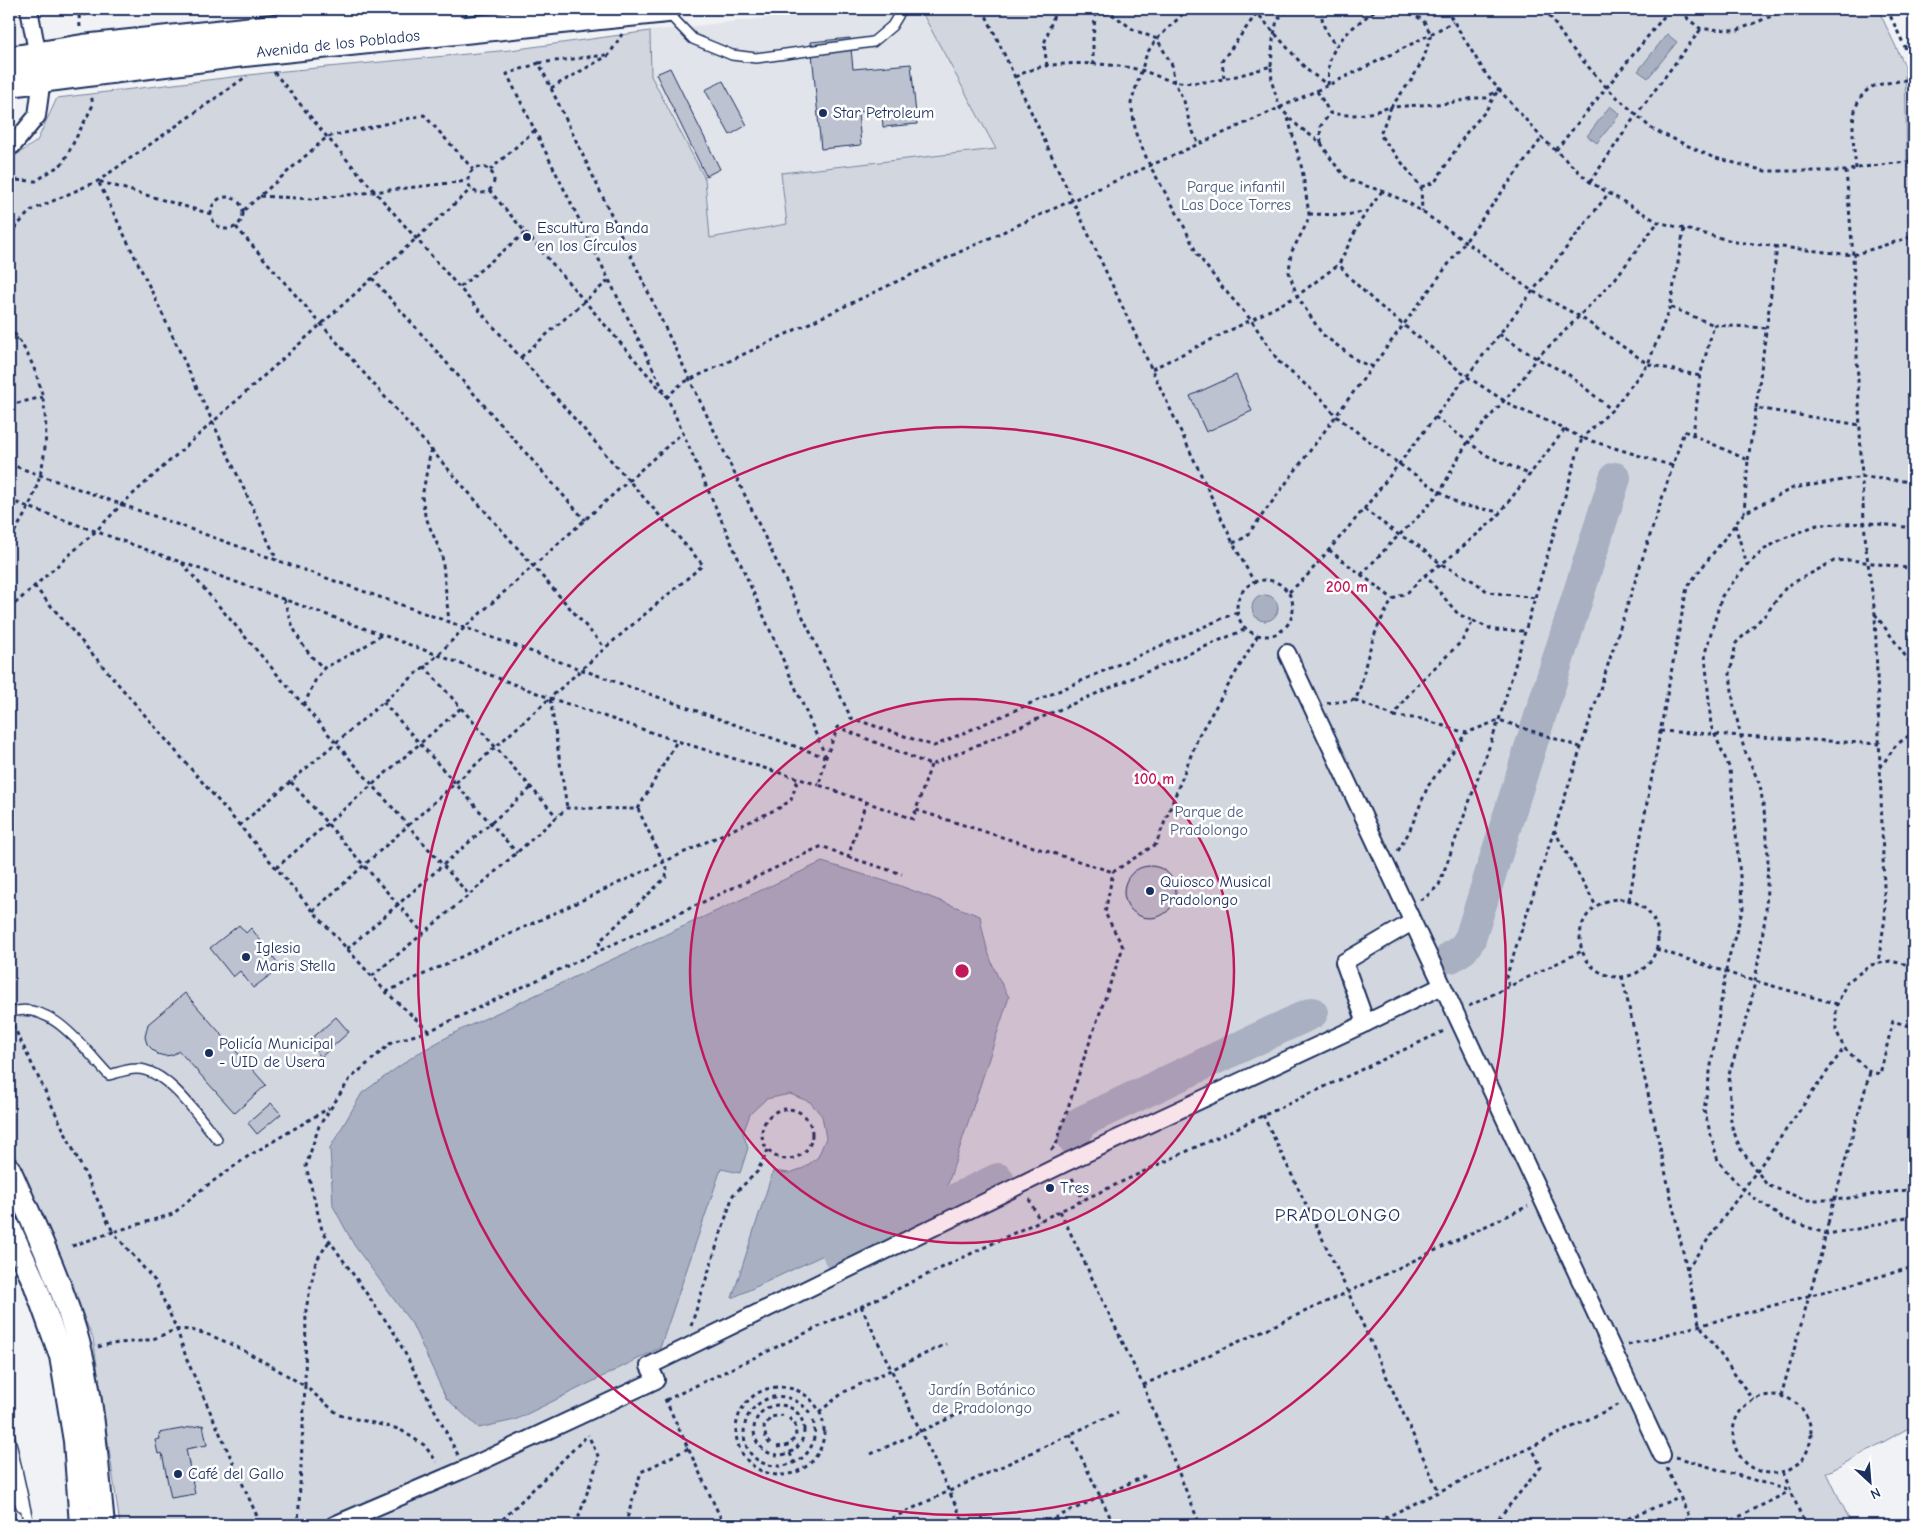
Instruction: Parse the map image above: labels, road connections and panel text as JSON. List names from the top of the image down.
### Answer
{
  "streets": {
    "main road": ["Avenida de los Poblados"]
  },
  "districts": ["PRADOLONGO"],
  "parks": ["Parque infantil Las Doce Torres", "Parque de Pradolongo", "Jardín Botánico de Pradolongo"],
  "places": [
    "Star Petroleum",
    "Escultura Banda en los Círculos",
    "Quiosco Musical Pradolongo",
    "Iglesia Maris Stella",
    "Policía Municipal - UID de Usera",
    "Tres",
    "Café del Gallo"
  ],
  "north": "bottom right",
  "rings": ["200 m", "100 m"]
}
